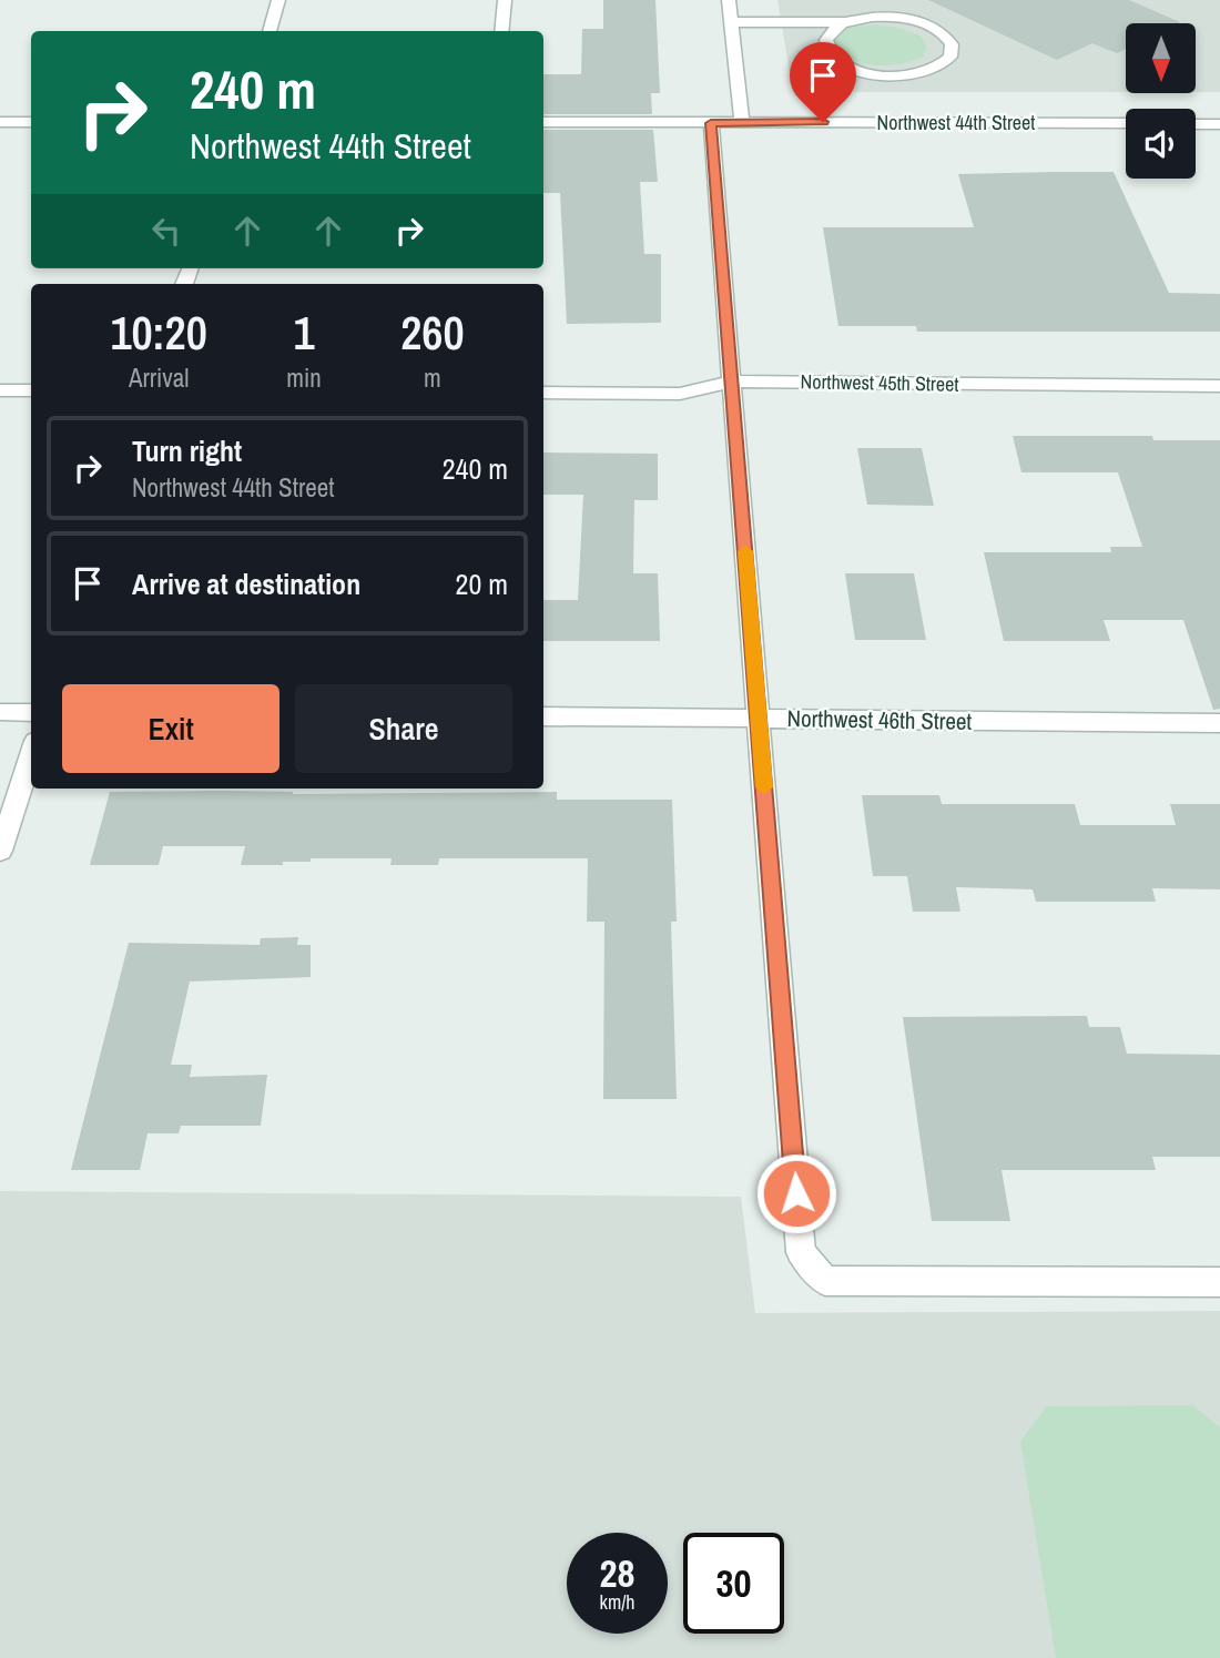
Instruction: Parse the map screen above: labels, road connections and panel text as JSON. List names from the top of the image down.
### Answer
{
  "streets": {
    "street": ["Northwest 44th Street", "Northwest 45th Street", "Northwest 46th Street"]
  },
  "north": "bottom",
  "page": {
    "turn": ["240 m", "Northwest 44th Street"],
    "eta": [
      "10:20",
      "Arrival",
      "1",
      "min",
      "260",
      "m"
    ],
    "list": [
      {
        "name": "Turn right",
        "note": "Northwest 44th Street",
        "value": "240 m"
      },
      {
        "name": "Arrive at destination",
        "value": "20 m"
      }
    ],
    "buttons": ["Exit", "Share"],
    "speed": "28 km/h",
    "limit": "30"
  }
}
